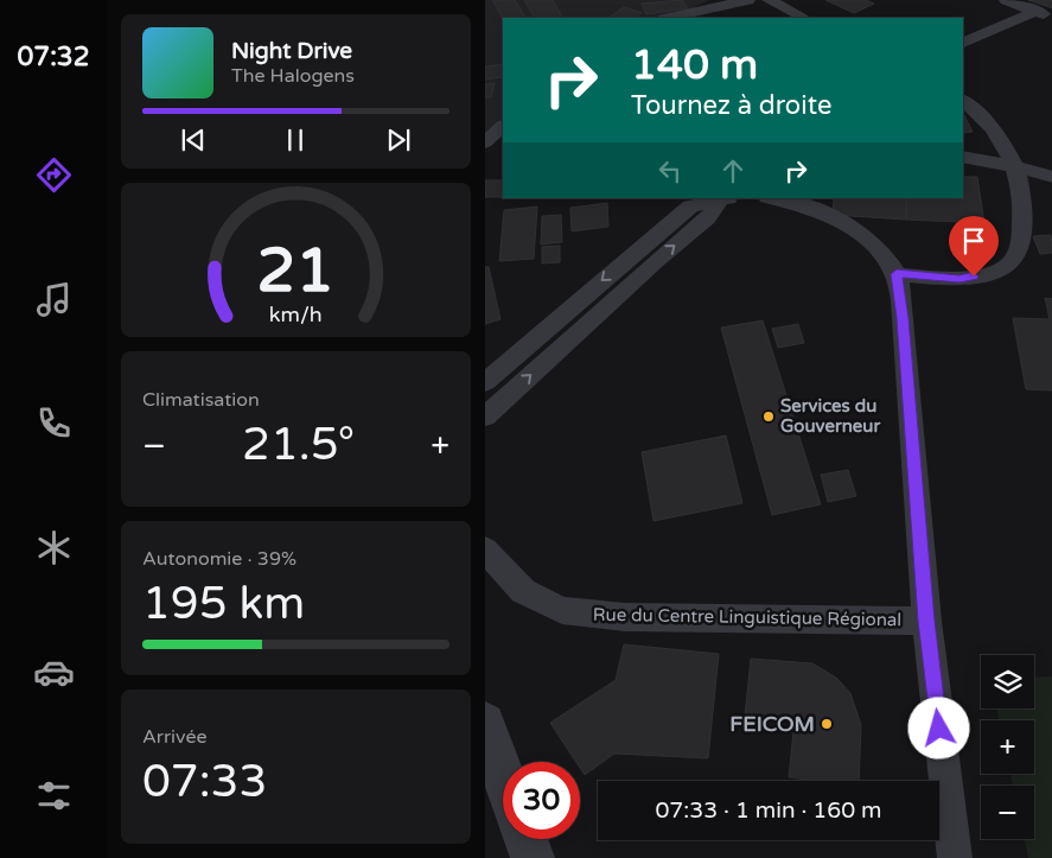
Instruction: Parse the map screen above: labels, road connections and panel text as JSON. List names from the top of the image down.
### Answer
{
  "streets": {
    "street": ["Rue du Centre Linguistique Régional"]
  },
  "places": ["Services du Gouverneur", "FEICOM"],
  "page": {
    "tabs": "07:32",
    "turn": ["140 m", "Tournez à droite"],
    "song": ["Night Drive", "The Halogens"],
    "tile": [
      "Climatisation",
      ["Autonomie · 39%", "195 km"],
      ["Arrivée", "07:33"]
    ],
    "heat": ["−", "21.5°", "+"],
    "map_buttons": ["+", "−"],
    "limit": "30",
    "trip": "07:33 · 1 min · 160 m",
    "gauge": ["21", "km/h"]
  }
}
